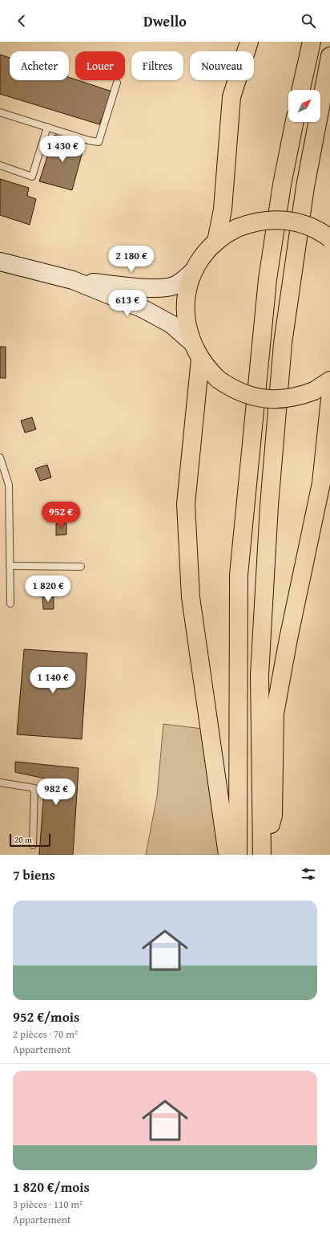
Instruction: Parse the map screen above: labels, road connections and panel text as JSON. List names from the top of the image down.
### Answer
{
  "scale_bar": "20 m",
  "north": "top right",
  "page": {
    "header": "Dwello",
    "chip": [
      "Acheter",
      "Louer",
      "Filtres",
      "Nouveau"
    ],
    "price": [
      "1 430 €",
      "2 180 €",
      "613 €",
      "952 €",
      "1 820 €",
      "1 140 €",
      "982 €"
    ],
    "scale": "20 m",
    "heading": "7 biens",
    "list": [
      {
        "name": "952 €/mois",
        "note": "2 pièces · 70 m² · Appartement"
      },
      {
        "name": "1 820 €/mois",
        "note": "3 pièces · 110 m² · Appartement"
      }
    ]
  }
}
